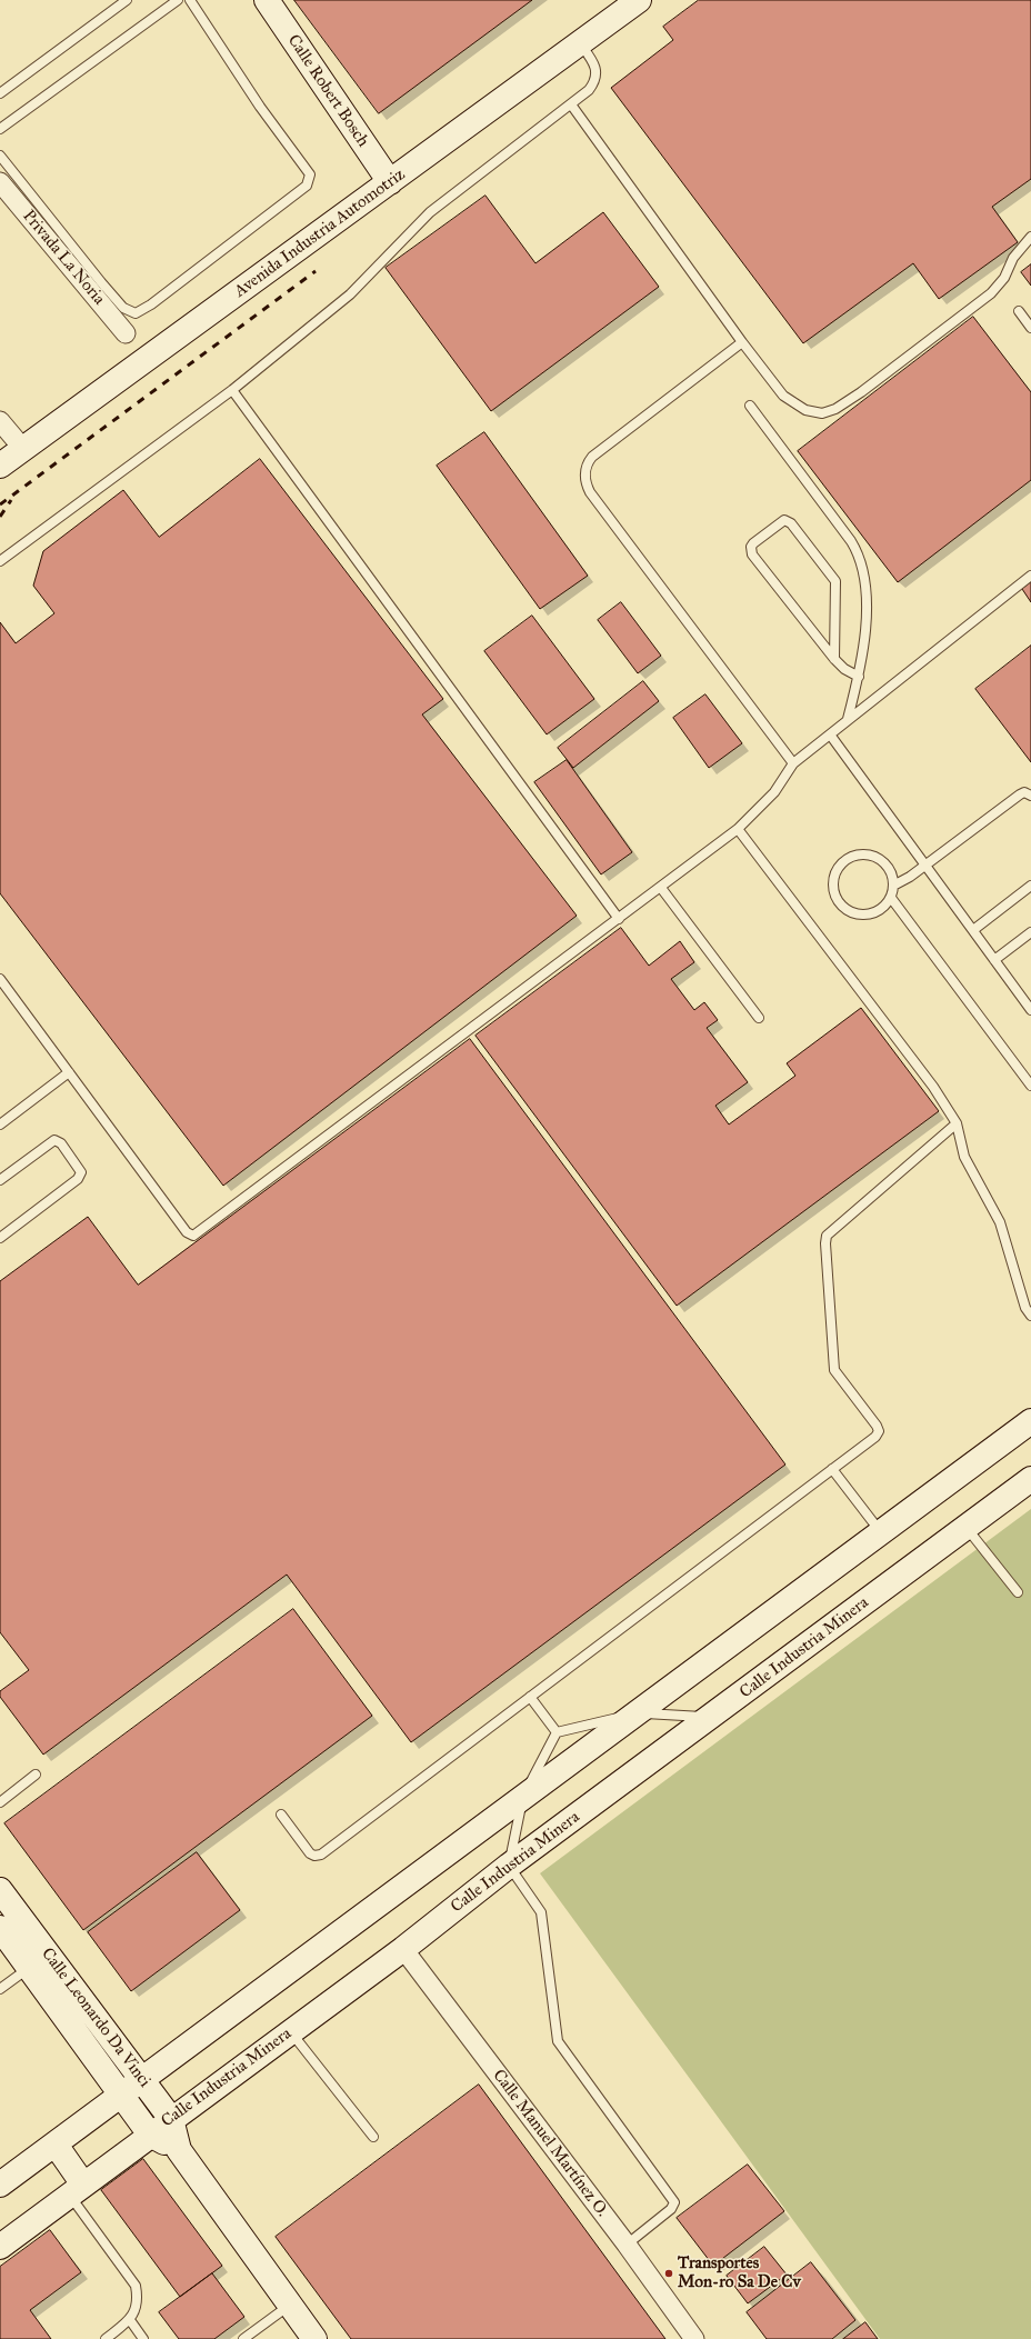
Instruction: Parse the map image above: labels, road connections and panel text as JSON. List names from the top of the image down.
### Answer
{
  "streets": {
    "main road": [
      "Calle Robert Bosch",
      "Avenida Industria Automotriz",
      "Calle Industria Minera",
      "Calle Leonardo Da Vinci"
    ],
    "street": ["Privada La Noria", "Calle Manuel Martínez O."]
  },
  "crossings": [
    ["Calle Robert Bosch", "Avenida Industria Automotriz"],
    ["Calle Industria Minera", "Calle Leonardo Da Vinci"],
    ["Calle Industria Minera", "Calle Manuel Martínez O."]
  ],
  "places": ["Transportes Mon-ro Sa De Cv"]
}
